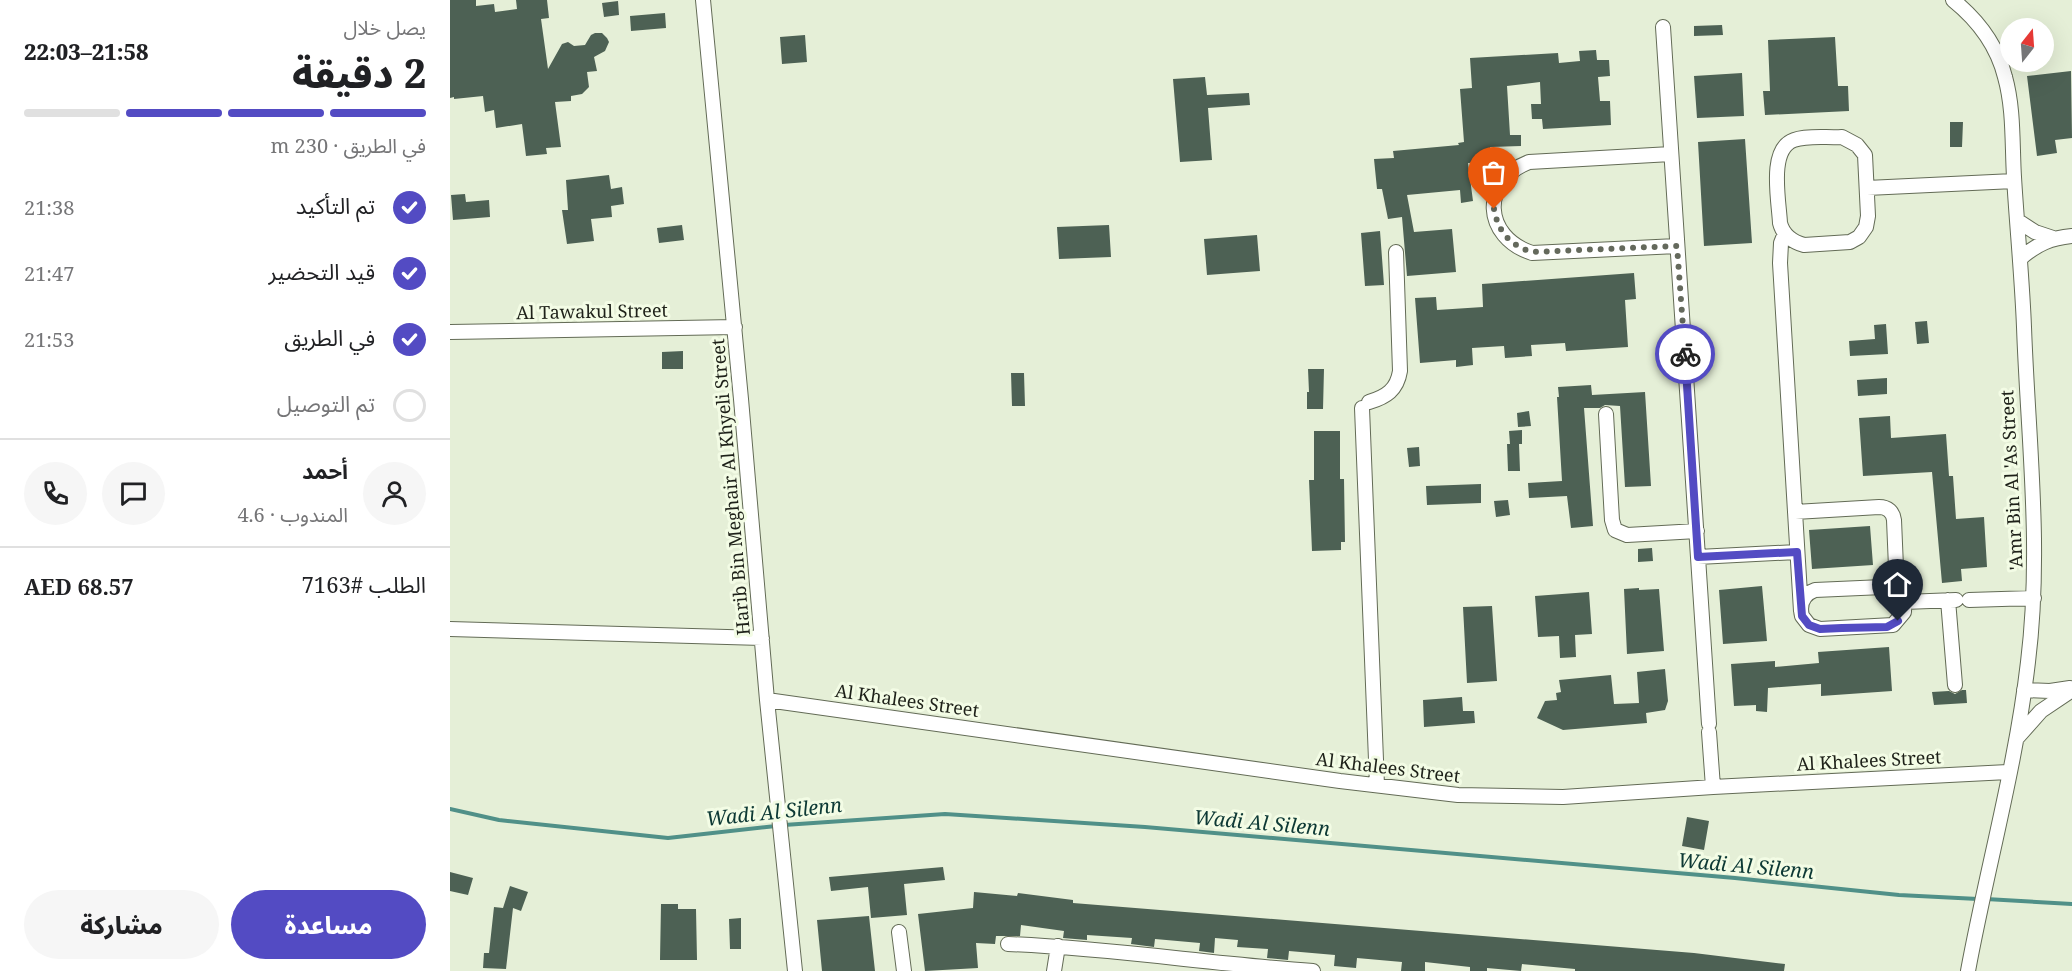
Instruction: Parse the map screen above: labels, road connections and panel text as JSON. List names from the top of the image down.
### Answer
{
  "streets": {
    "street": [
      "Al Tawakul Street",
      "'Amr Bin Al 'As Street",
      "Harib Bin Meghair Al Khyeli Street",
      "Al Khalees Street"
    ]
  },
  "crossings": [
    ["Al Tawakul Street", "Harib Bin Meghair Al Khyeli Street"],
    ["'Amr Bin Al 'As Street", "Al Khalees Street"],
    ["Harib Bin Meghair Al Khyeli Street", "Al Khalees Street"]
  ],
  "water": ["Wadi Al Silenn"],
  "north": "top",
  "page": {
    "heading": ["2 دقيقة", "يصل خلال", "21:58–22:03"],
    "panel": [
      "أحمد",
      "المندوب · 4.6",
      "الطلب #7163",
      "AED 68.57"
    ],
    "bar": "في الطريق · 230 m",
    "list": [
      ["تم التأكيد", "21:38"],
      ["قيد التحضير", "21:47"],
      ["في الطريق", "21:53"],
      "تم التوصيل"
    ],
    "buttons": ["مساعدة", "مشاركة"]
  }
}
